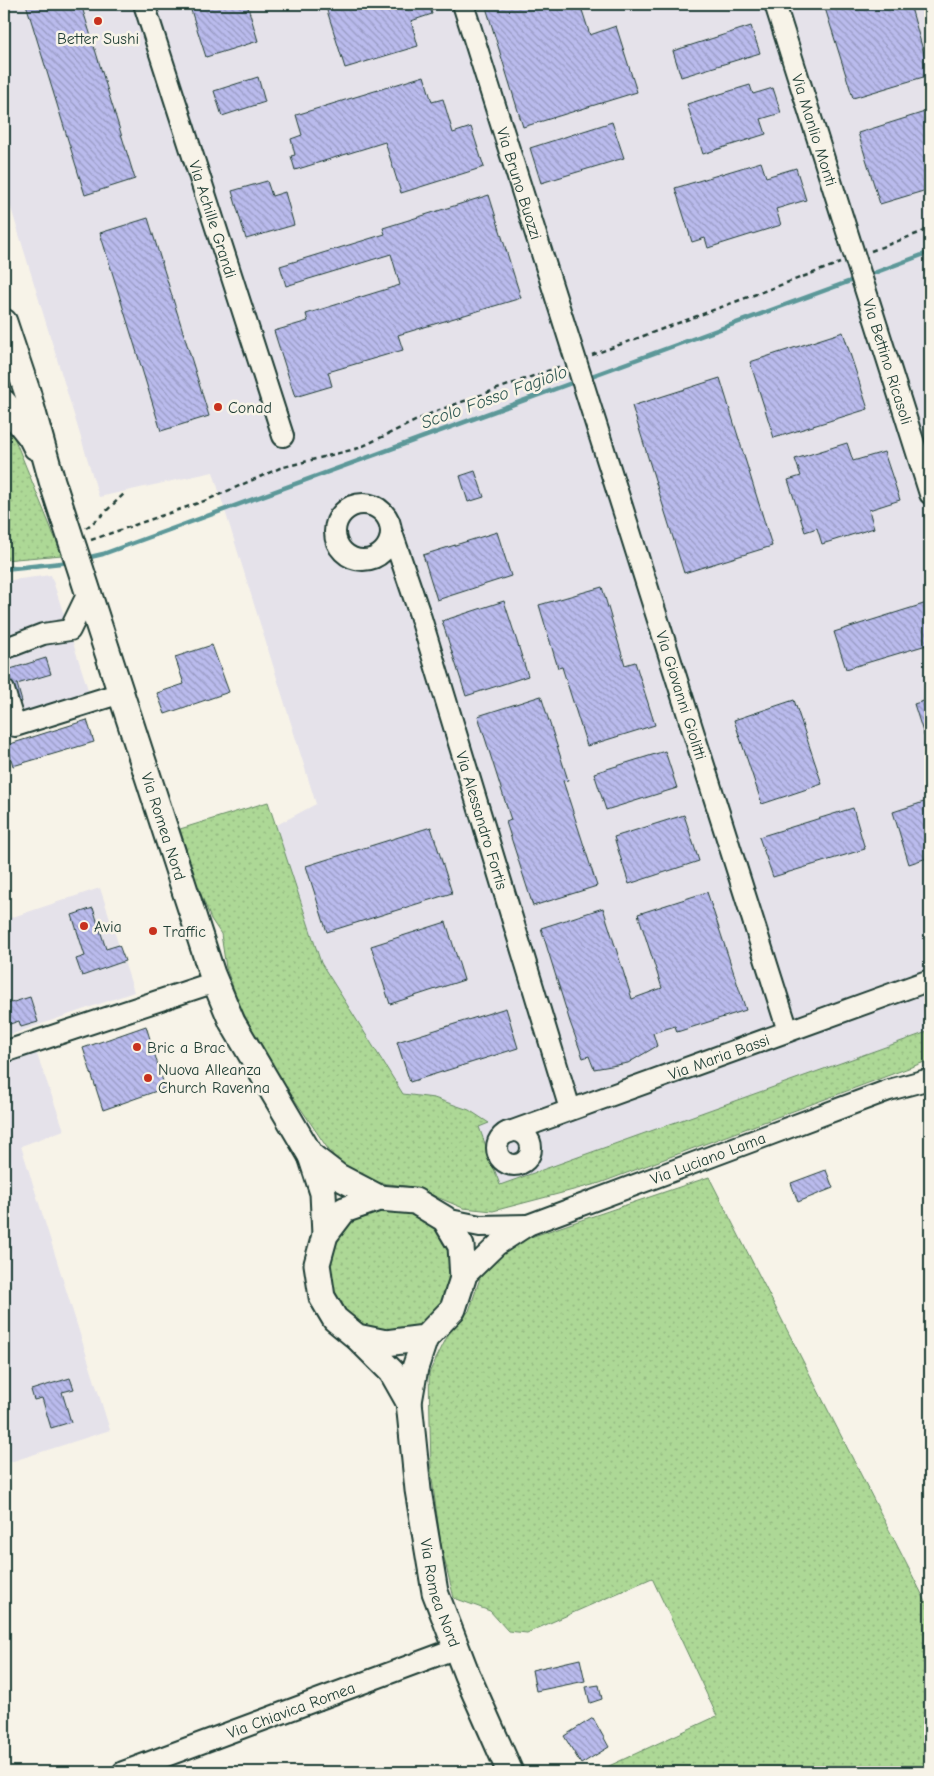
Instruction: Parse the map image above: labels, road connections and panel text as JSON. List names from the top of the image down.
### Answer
{
  "streets": {
    "main road": ["Via Romea Nord"],
    "street": [
      "Via Manlio Monti",
      "Via Bruno Buozzi",
      "Via Achille Grandi",
      "Via Bettino Ricasoli",
      "Via Giovanni Giolitti",
      "Via Alessandro Fortis",
      "Via Maria Bassi",
      "Via Luciano Lama",
      "Via Chiavica Romea"
    ]
  },
  "crossings": [
    ["Via Manlio Monti", "Via Bettino Ricasoli"],
    ["Via Bruno Buozzi", "Via Giovanni Giolitti"],
    ["Via Giovanni Giolitti", "Via Maria Bassi"],
    ["Via Alessandro Fortis", "Via Maria Bassi"],
    ["Via Romea Nord", "Via Luciano Lama"],
    ["Via Romea Nord", "Via Chiavica Romea"]
  ],
  "water": ["Scolo Fosso Fagiolo"],
  "places": [
    "Better Sushi",
    "Conad",
    "Avia",
    "Traffic",
    "Bric a Brac",
    "Nuova Alleanza Church Ravenna"
  ]
}
